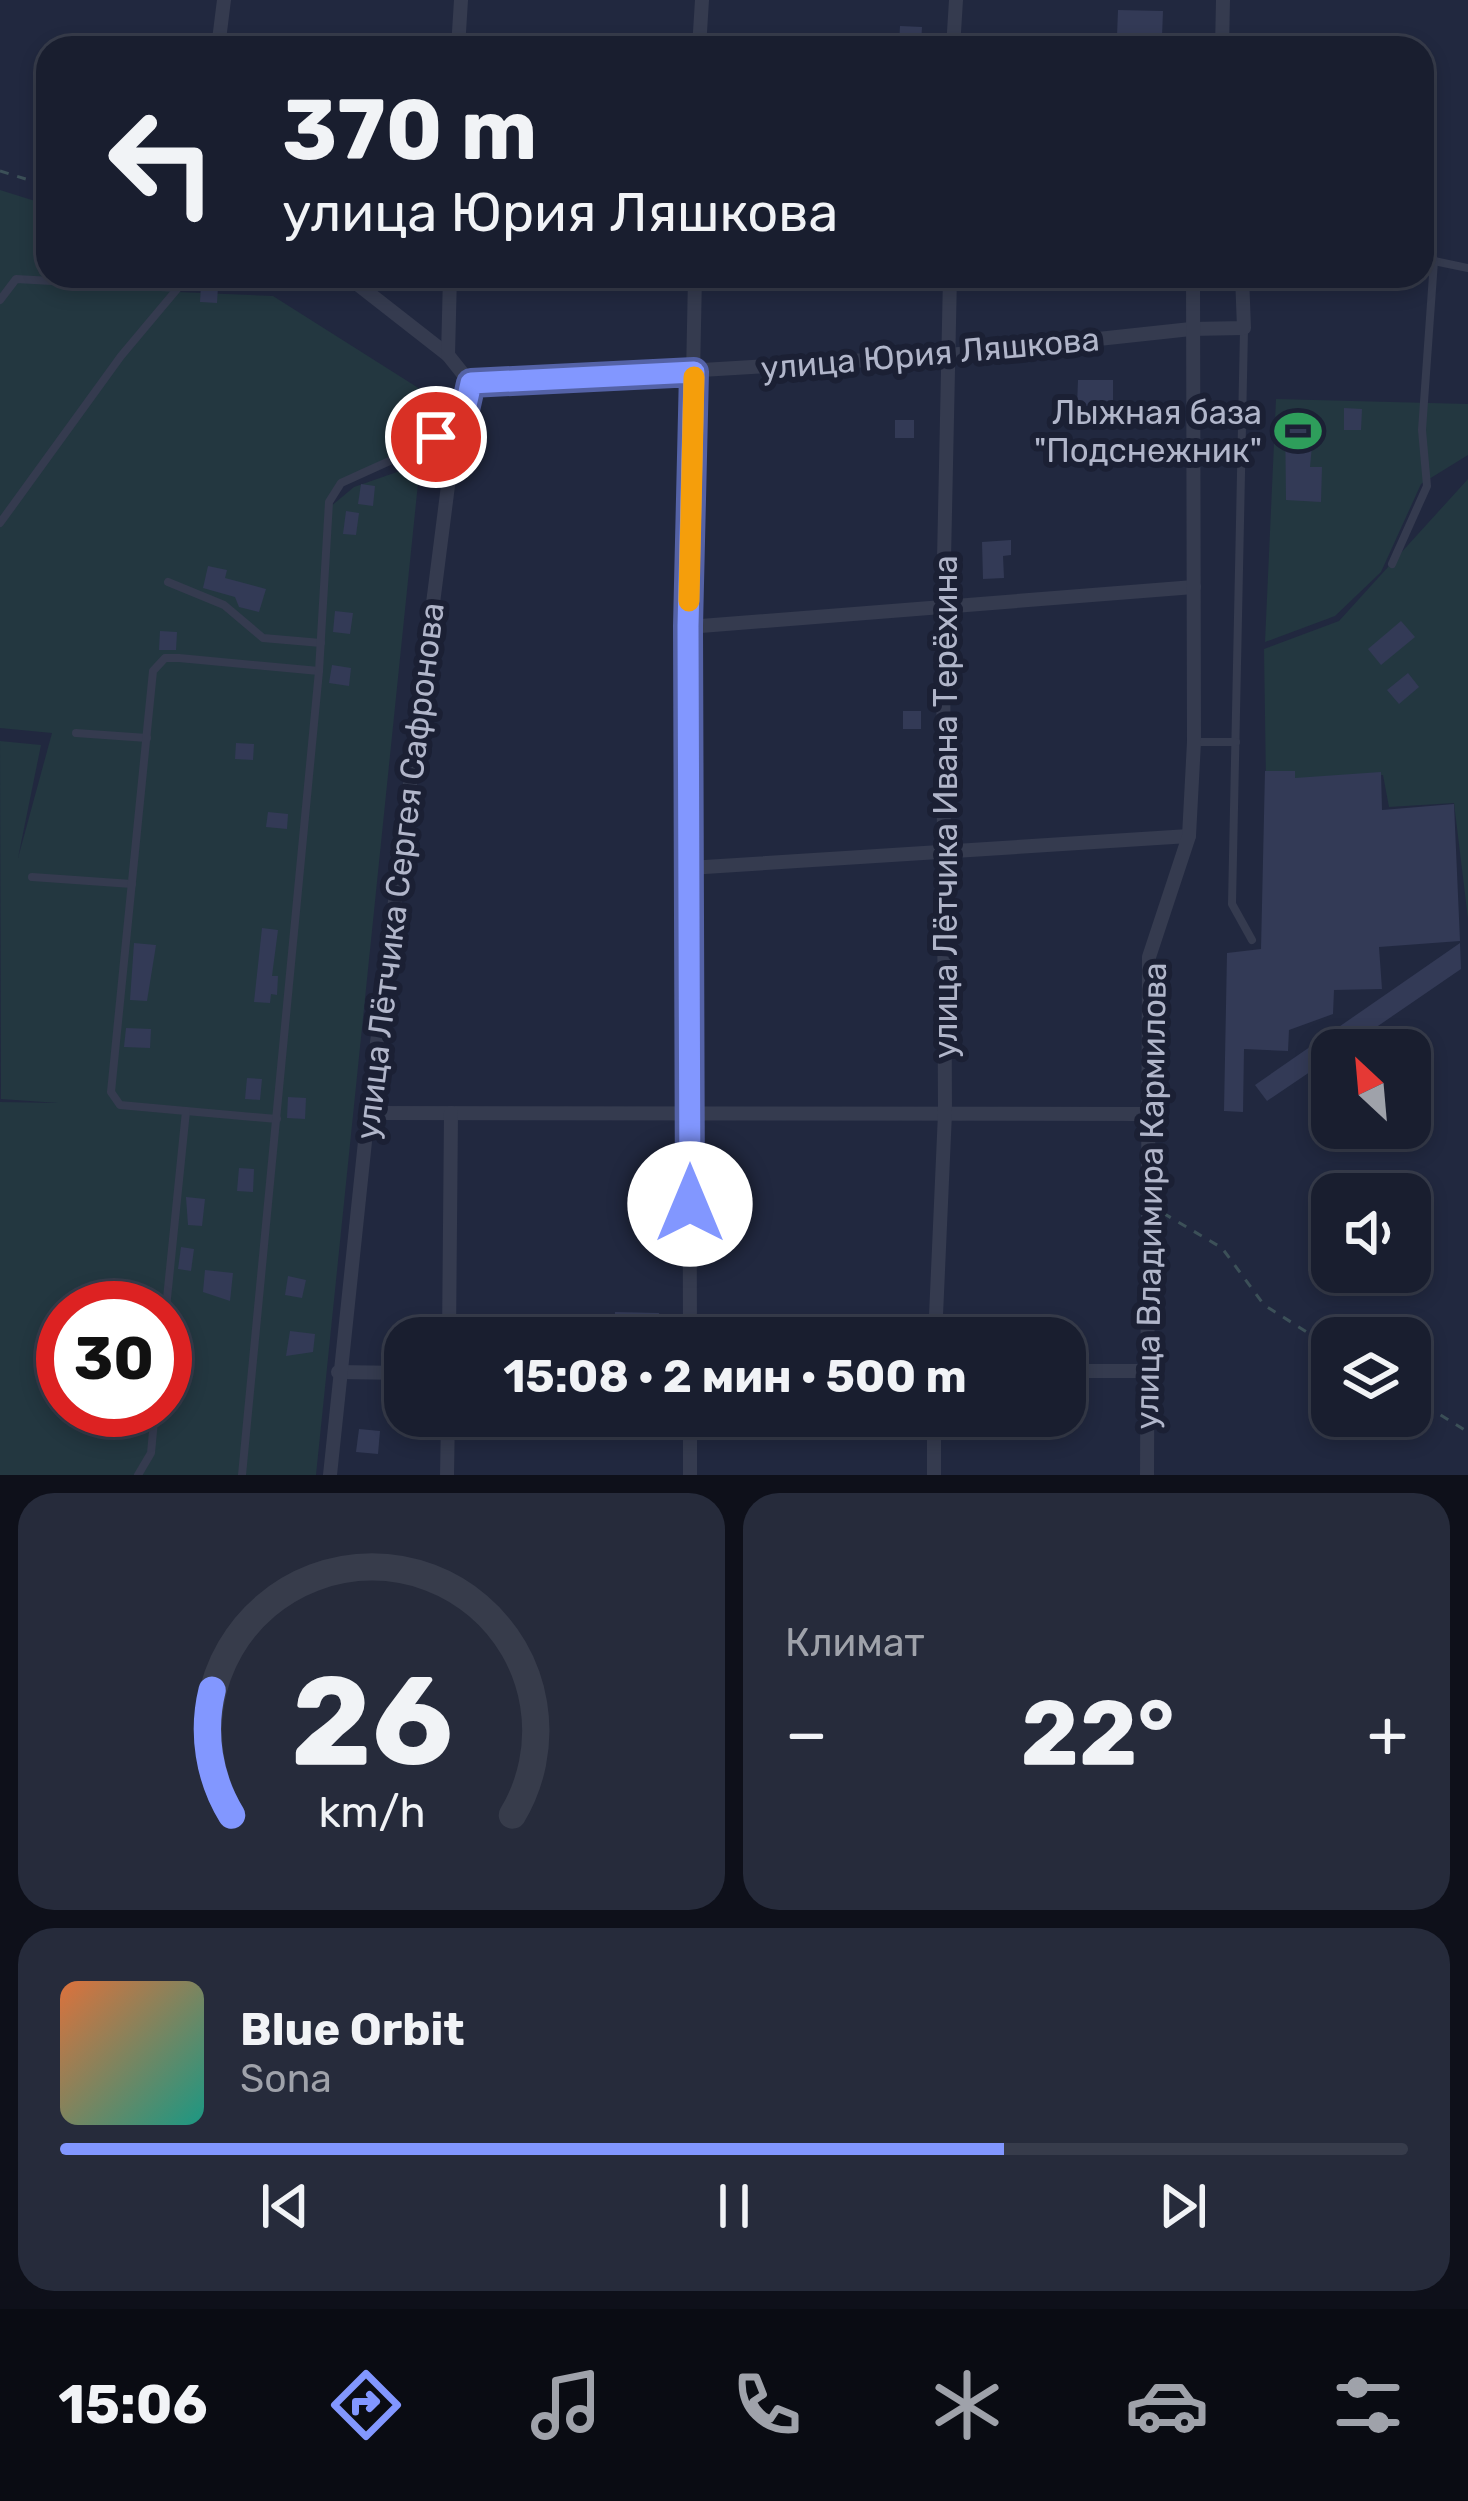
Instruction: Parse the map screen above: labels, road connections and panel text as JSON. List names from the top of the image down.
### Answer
{
  "streets": {
    "street": [
      "улица Юрия Ляшкова",
      "улица Лётчика Ивана Терёхина",
      "улица Лётчика Сергея Сафронова",
      "улица Владимира Кармилова"
    ]
  },
  "crossings": [
    ["улица Юрия Ляшкова", "улица Лётчика Ивана Терёхина"],
    ["улица Юрия Ляшкова", "улица Лётчика Сергея Сафронова"],
    ["улица Юрия Ляшкова", "улица Владимира Кармилова"]
  ],
  "places": {
    "sports": ["Лыжная база \"Подснежник\""]
  },
  "north": "top left",
  "page": {
    "turn": ["370 m", "улица Юрия Ляшкова"],
    "limit": "30",
    "trip": "15:08 · 2 мин · 500 m",
    "tile": "Климат",
    "heat": ["−", "22°", "+"],
    "song": ["Blue Orbit", "Sona"],
    "tabs": "15:06",
    "gauge": ["26", "km/h"]
  }
}
